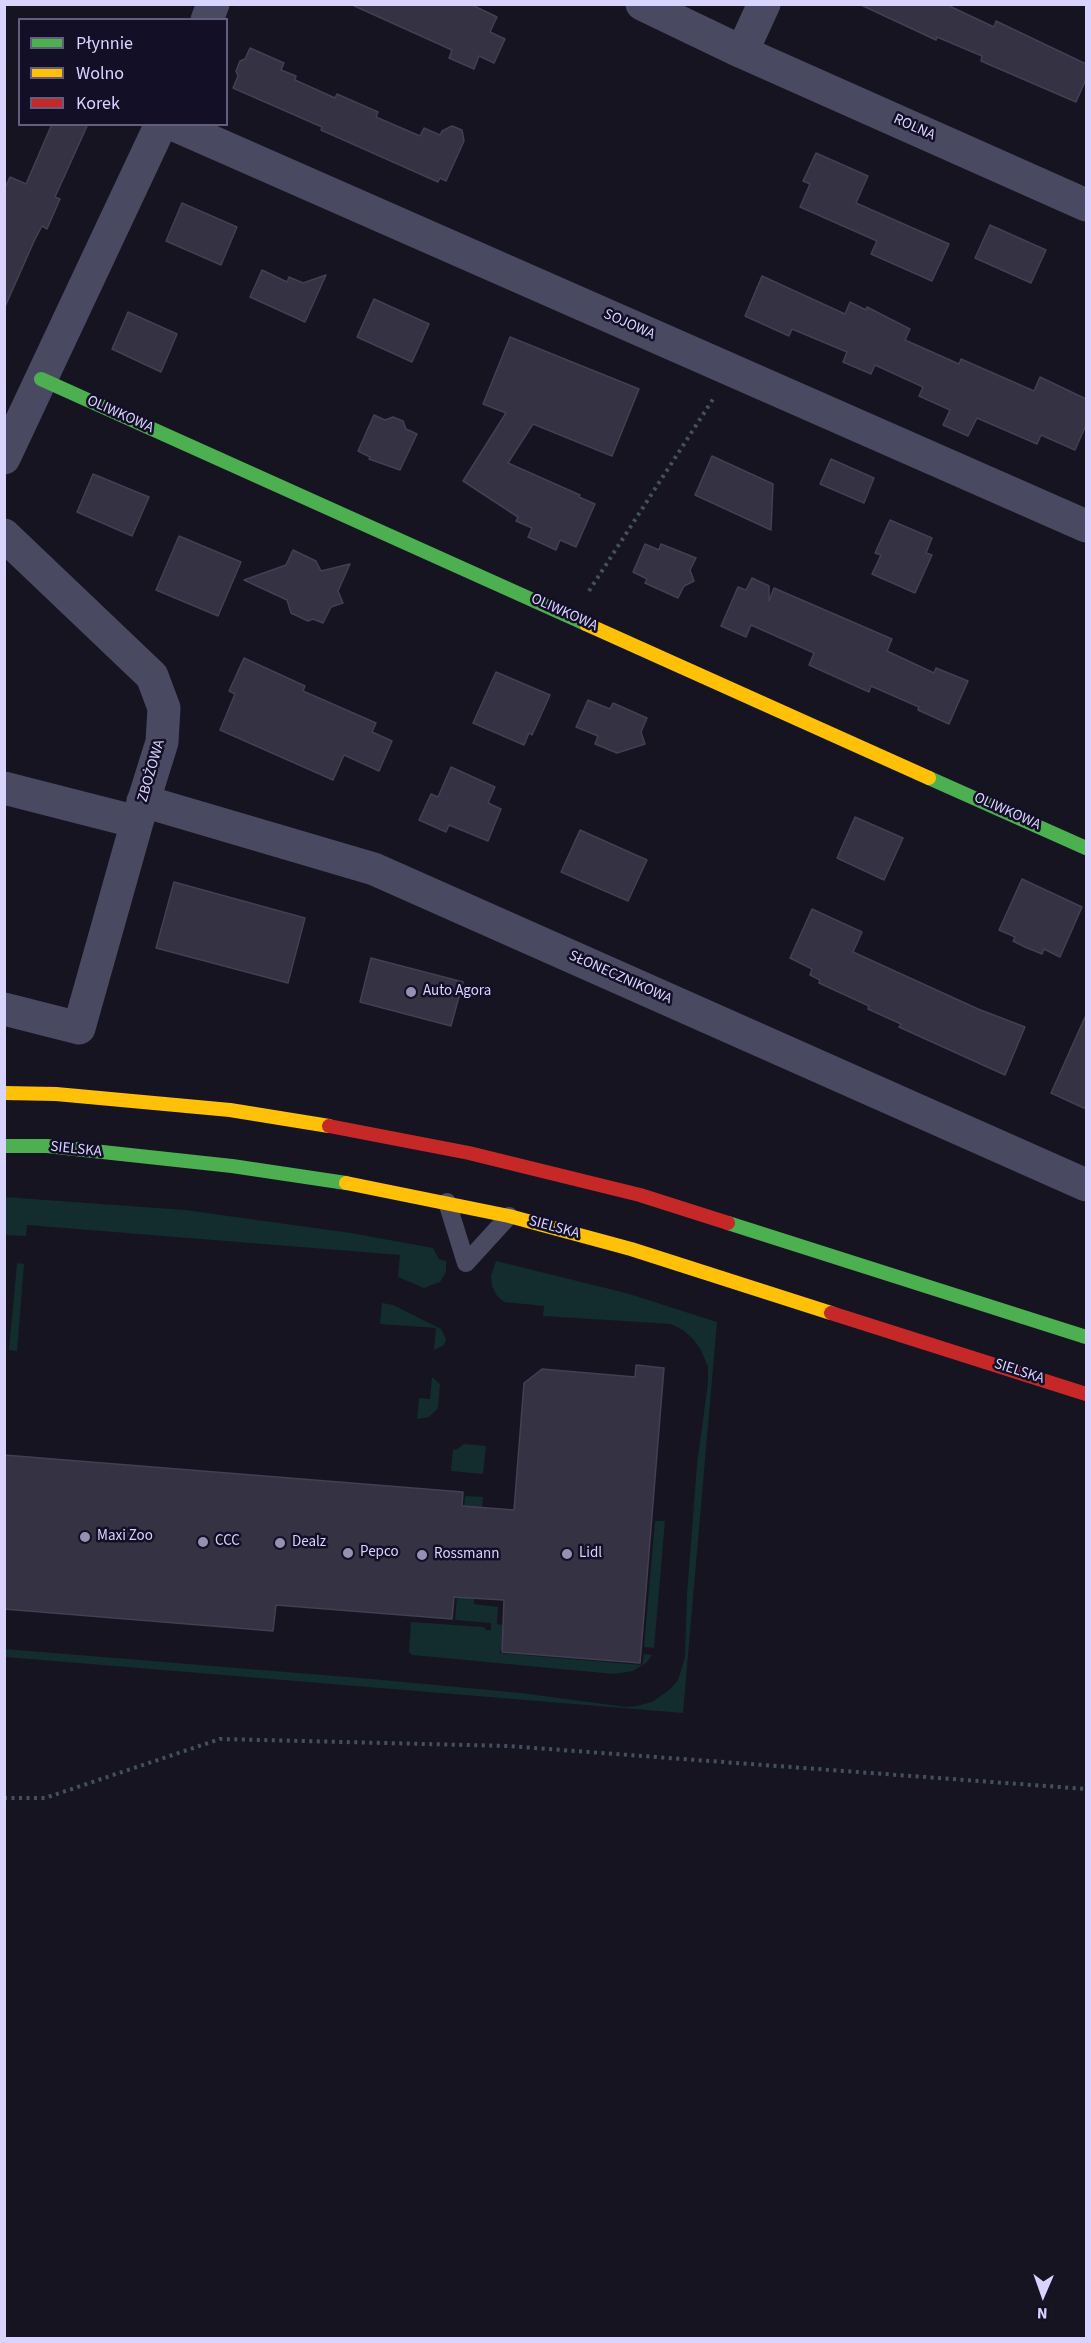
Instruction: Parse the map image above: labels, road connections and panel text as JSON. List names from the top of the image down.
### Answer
{
  "streets": {
    "main road": ["OLIWKOWA", "SIELSKA"],
    "street": [
      "ROLNA",
      "SOJOWA",
      "ZBOŻOWA",
      "SŁONECZNIKOWA"
    ]
  },
  "crossings": [
    ["ZBOŻOWA", "SŁONECZNIKOWA"]
  ],
  "places": [
    "Auto Agora",
    "Maxi Zoo",
    "CCC",
    "Dealz",
    "Pepco",
    "Lidl",
    "Rossmann"
  ],
  "legend": ["Płynnie", "Wolno", "Korek"],
  "north": "bottom"
}
